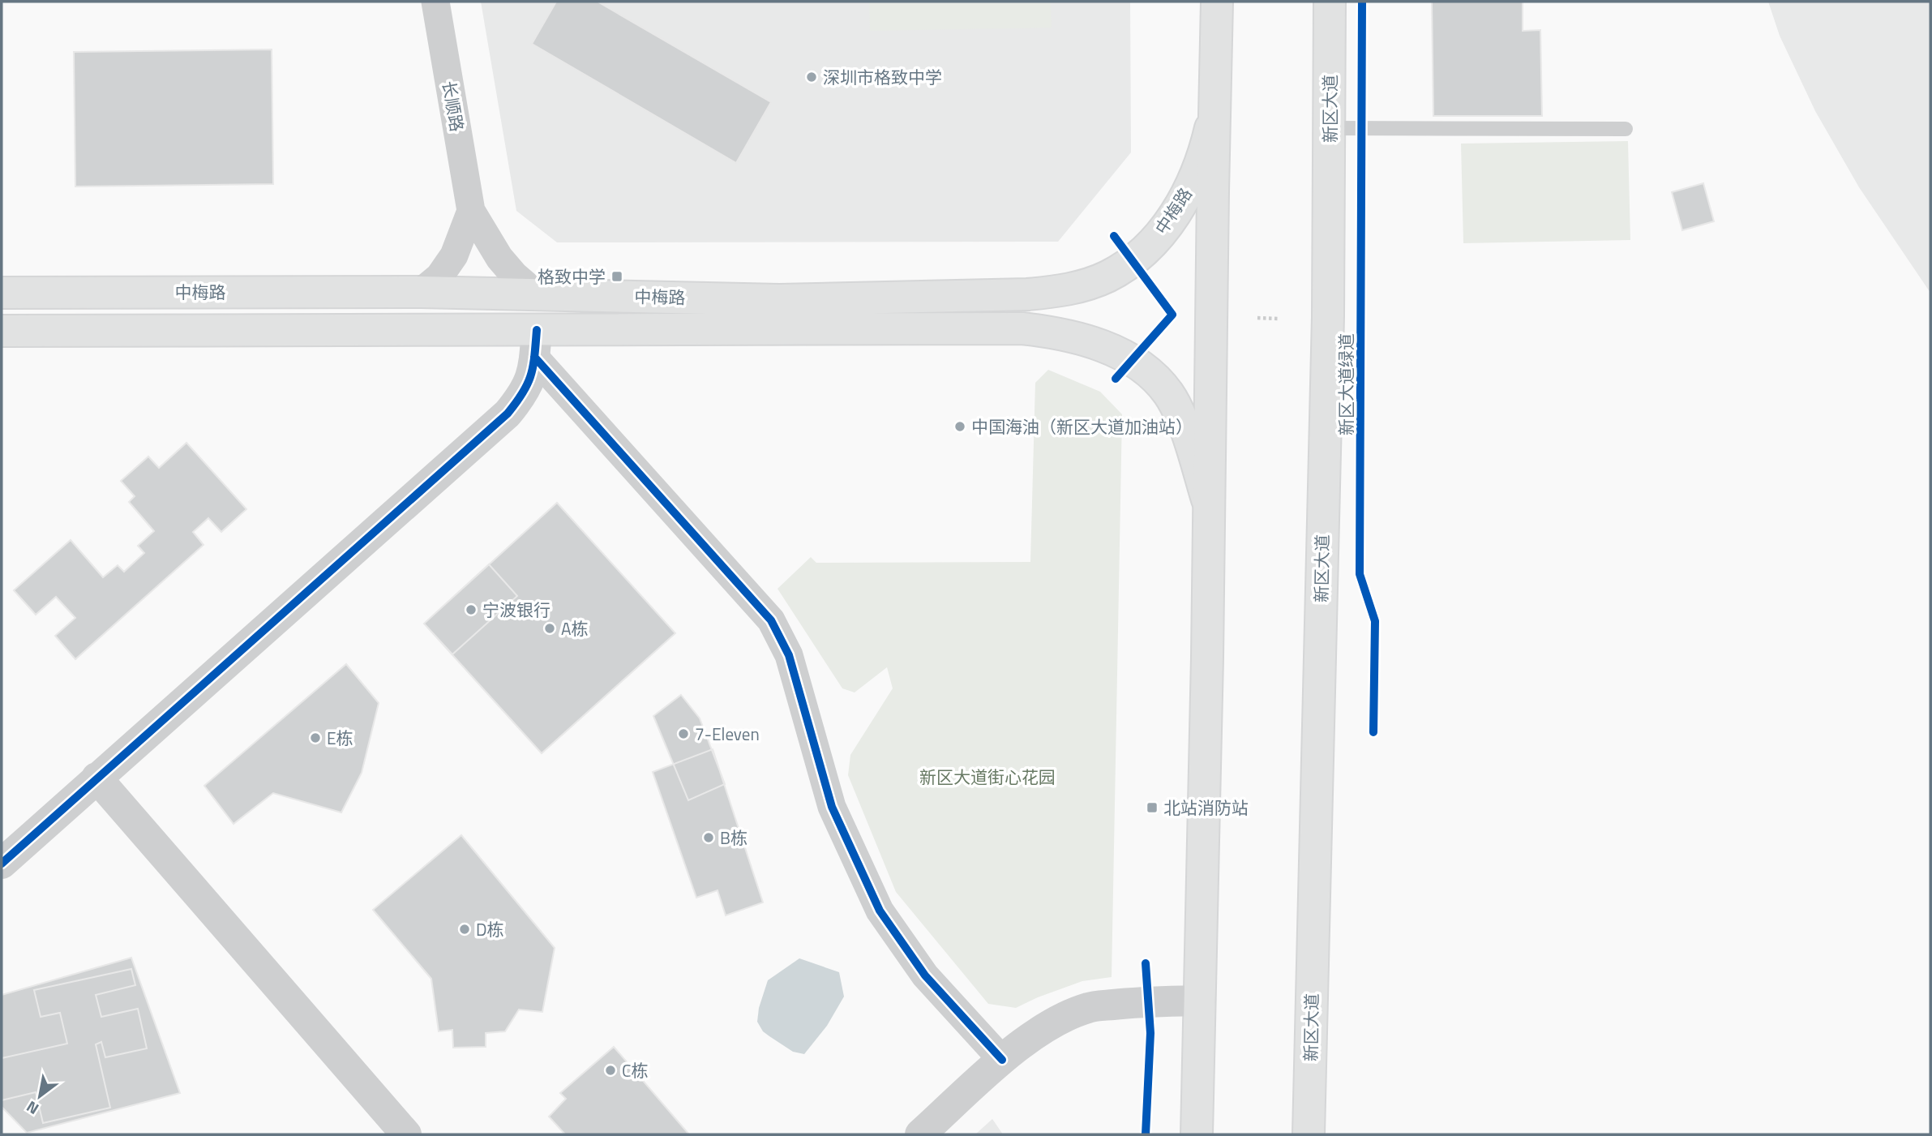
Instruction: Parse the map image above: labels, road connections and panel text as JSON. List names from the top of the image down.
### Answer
{
  "streets": {
    "main road": ["新区大道", "中梅路"],
    "street": ["长顺路"],
    "cycle path": ["新区大道绿道"]
  },
  "parks": ["新区大道街心花园"],
  "places": {
    "other": [
      "深圳市格致中学",
      "中国海油（新区大道加油站）",
      "宁波银行",
      "A栋",
      "7-Eleven",
      "E栋",
      "B栋",
      "D栋",
      "C栋"
    ],
    "transit": ["格致中学", "北站消防站"]
  },
  "north": "bottom left"
}
